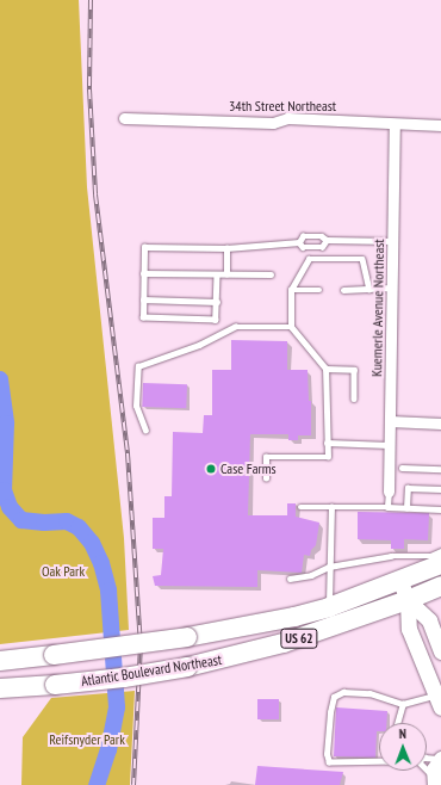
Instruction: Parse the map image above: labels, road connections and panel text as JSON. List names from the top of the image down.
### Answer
{
  "streets": {
    "highway": ["US 62", "Atlantic Boulevard Northeast"],
    "street": ["34th Street Northeast", "Kuemerle Avenue Northeast"]
  },
  "crossings": [
    ["34th Street Northeast", "Kuemerle Avenue Northeast"],
    ["US 62", "Atlantic Boulevard Northeast"]
  ],
  "parks": ["Oak Park", "Reifsnyder Park"],
  "places": ["Case Farms"],
  "north": "top"
}
